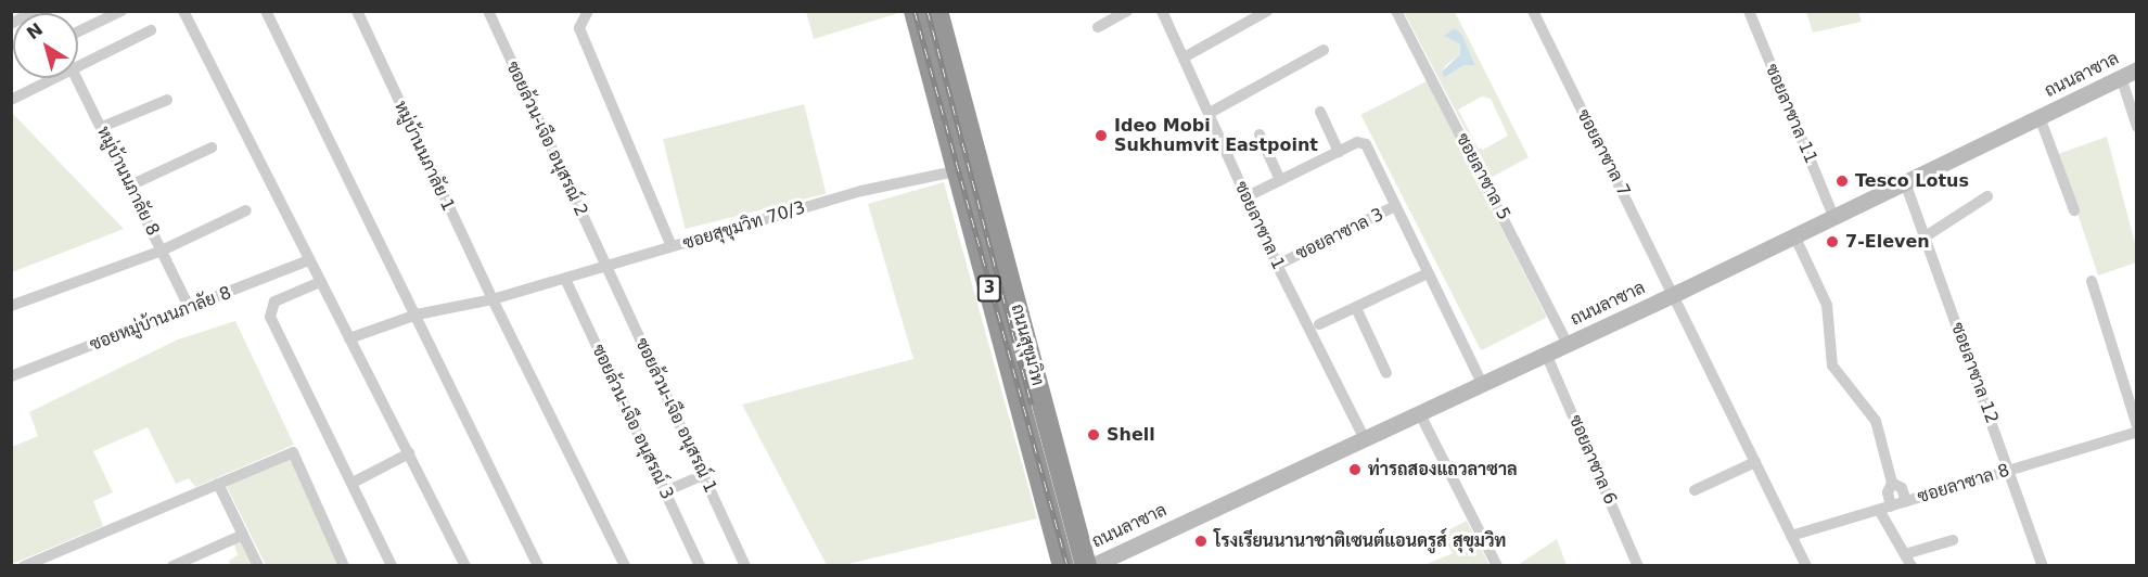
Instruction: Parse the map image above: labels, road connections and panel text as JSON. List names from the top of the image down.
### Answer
{
  "streets": {
    "highway": ["3", "ถนนสุขุมวิท"],
    "street": [
      "ถนนลาซาล",
      "ซอยลาซาล 11",
      "ซอยล้วน-เจือ อนุสรณ์ 2",
      "ซอยลาซาล 7",
      "หมู่บ้านนภาลัย 1",
      "ซอยลาซาล 5",
      "หมู่บ้านนภาลัย 8",
      "ซอยสุขุมวิท 70/3",
      "ซอยลาซาล 1",
      "ซอยลาซาล 3",
      "ซอยหมู่บ้านนภาลัย 8",
      "ซอยลาซาล 12",
      "ซอยล้วน-เจือ อนุสรณ์ 1",
      "ซอยล้วน-เจือ อนุสรณ์ 3",
      "ซอยลาซาล 6",
      "ซอยลาซาล 8"
    ]
  },
  "crossings": [
    ["ถนนลาซาล", "ซอยลาซาล 11"],
    ["ถนนลาซาล", "ซอยลาซาล 7"],
    ["ถนนลาซาล", "ซอยลาซาล 5"],
    ["ถนนลาซาล", "ซอยลาซาล 1"],
    ["ถนนลาซาล", "ซอยลาซาล 3"],
    ["ถนนลาซาล", "ถนนสุขุมวิท"],
    ["ถนนลาซาล", "ซอยลาซาล 12"],
    ["ถนนลาซาล", "ซอยลาซาล 6"],
    ["ซอยล้วน-เจือ อนุสรณ์ 2", "ซอยสุขุมวิท 70/3"],
    ["ซอยล้วน-เจือ อนุสรณ์ 2", "ซอยล้วน-เจือ อนุสรณ์ 1"],
    ["หมู่บ้านนภาลัย 1", "ซอยสุขุมวิท 70/3"],
    ["หมู่บ้านนภาลัย 8", "ซอยหมู่บ้านนภาลัย 8"],
    ["ซอยสุขุมวิท 70/3", "ถนนสุขุมวิท"],
    ["ซอยสุขุมวิท 70/3", "ซอยล้วน-เจือ อนุสรณ์ 1"],
    ["ซอยสุขุมวิท 70/3", "ซอยล้วน-เจือ อนุสรณ์ 3"],
    ["ซอยลาซาล 12", "ซอยลาซาล 8"]
  ],
  "places": [
    "Ideo Mobi Sukhumvit Eastpoint",
    "Tesco Lotus",
    "7-Eleven",
    "Shell",
    "ท่ารถสองแถวลาซาล",
    "โรงเรียนนานาชาติเซนต์แอนดรูส์ สุขุมวิท"
  ],
  "north": "top left"
}
